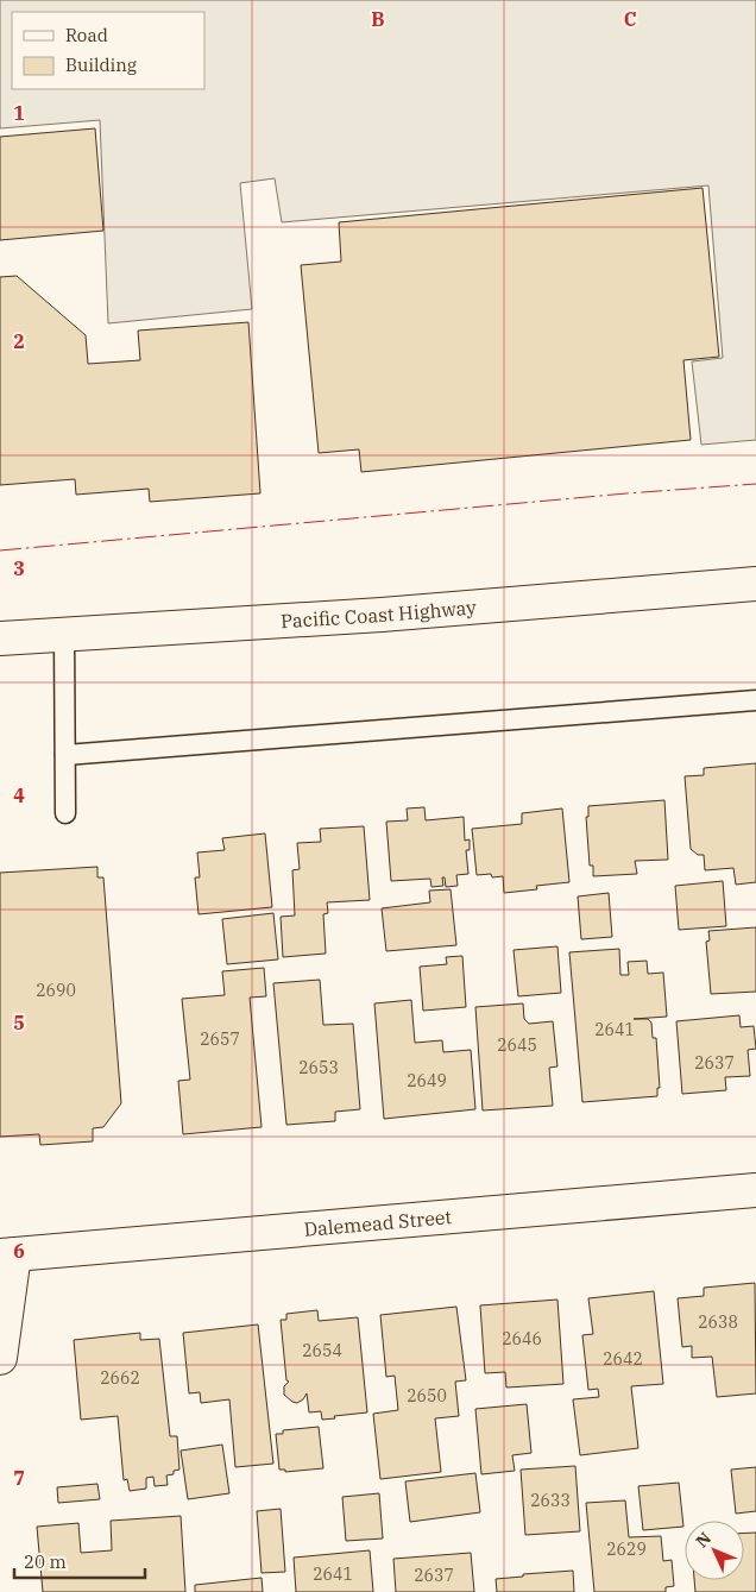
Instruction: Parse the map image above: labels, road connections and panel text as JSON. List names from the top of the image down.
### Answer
{
  "streets": {
    "main road": ["Pacific Coast Highway", "Dalemead Street"]
  },
  "house_numbers": [
    "2690",
    "2641",
    "2657",
    "2645",
    "2637",
    "2653",
    "2649",
    "2638",
    "2646",
    "2654",
    "2642",
    "2662",
    "2650",
    "2633",
    "2629",
    "2641",
    "2637"
  ],
  "legend": ["Road", "Building"],
  "scale_bar": "20 m",
  "north": "top left",
  "grid": {
    "columns": ["B", "C"],
    "rows": [
      "1",
      "2",
      "3",
      "4",
      "5",
      "6",
      "7"
    ]
  }
}
